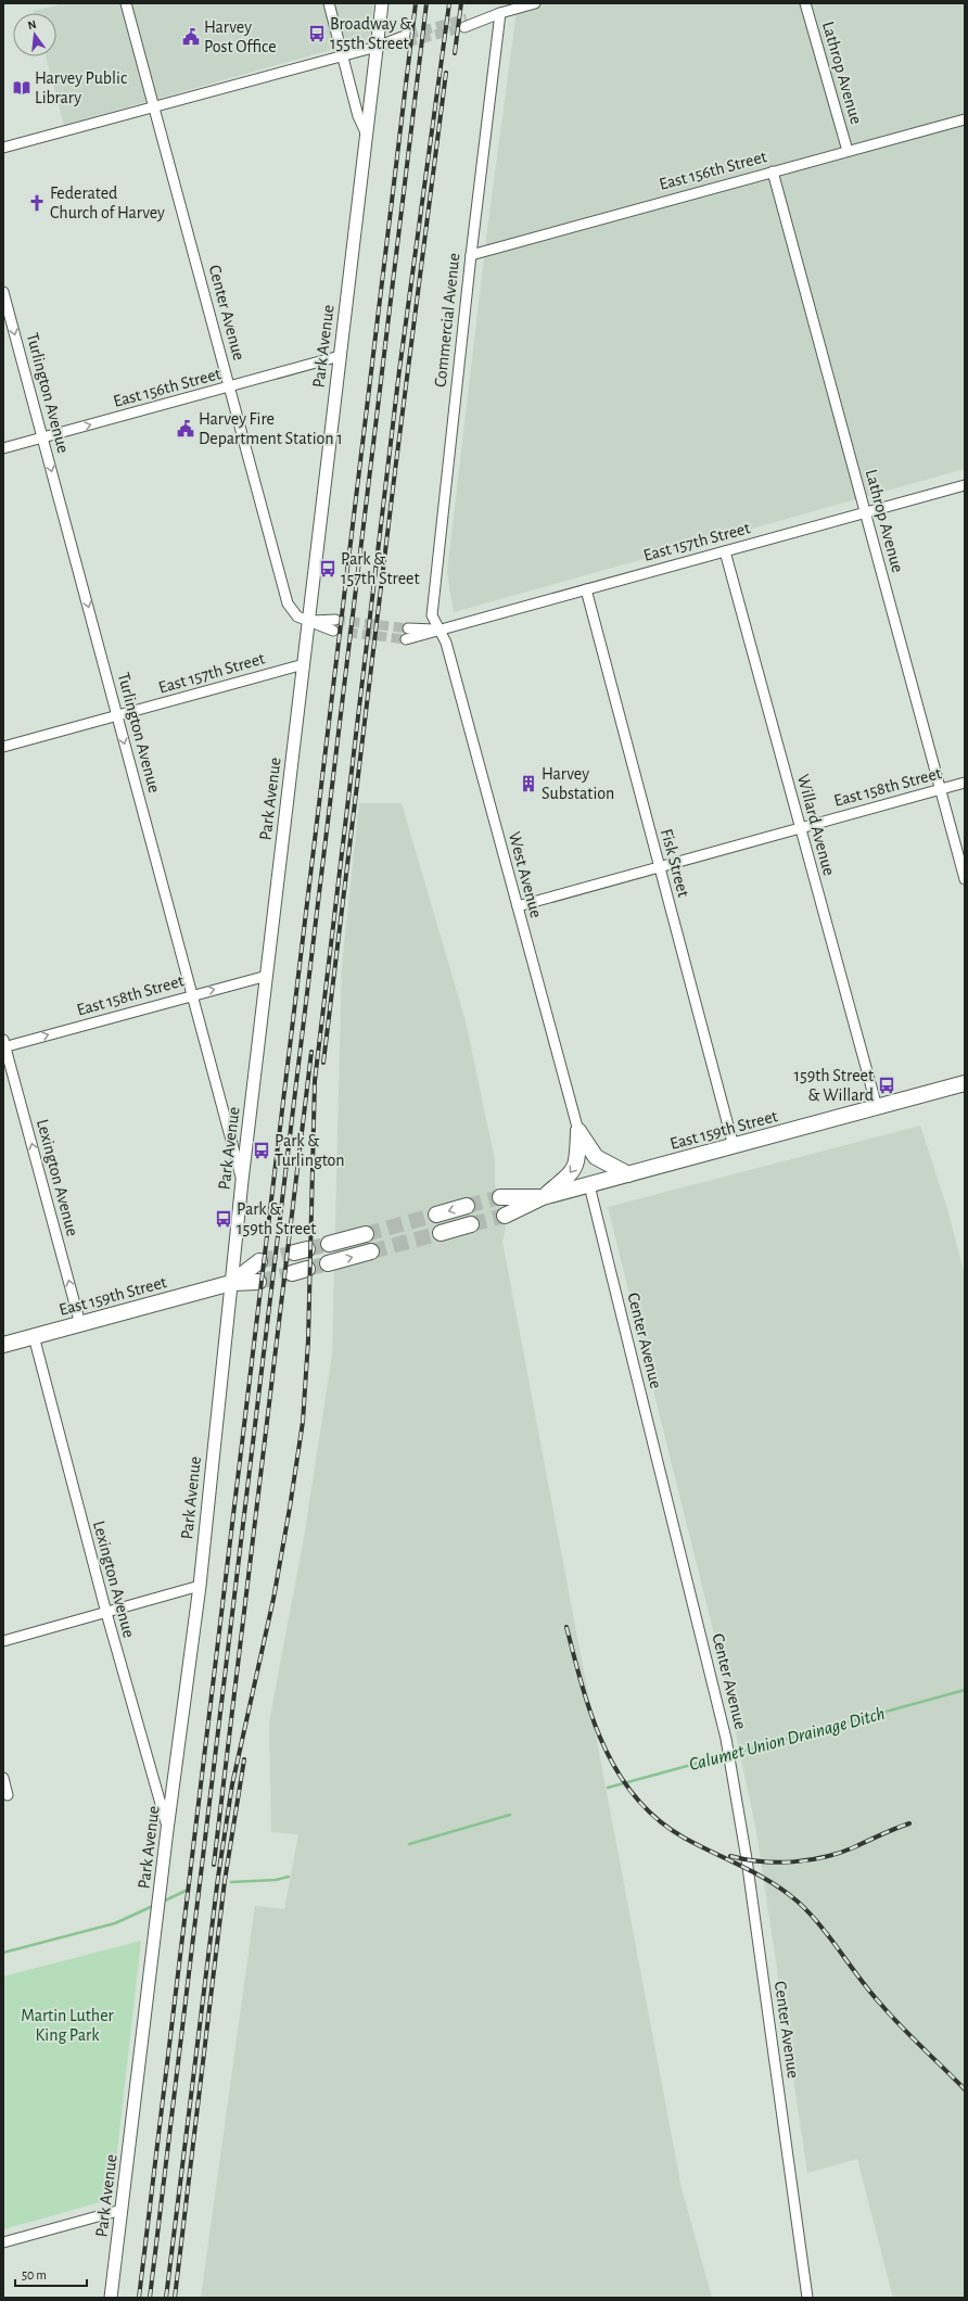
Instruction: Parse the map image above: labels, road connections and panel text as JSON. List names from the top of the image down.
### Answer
{
  "streets": {
    "main road": ["East 159th Street"],
    "street": [
      "Lathrop Avenue",
      "East 156th Street",
      "Center Avenue",
      "Commercial Avenue",
      "Park Avenue",
      "Turlington Avenue",
      "East 157th Street",
      "East 158th Street",
      "Willard Avenue",
      "Fisk Street",
      "West Avenue",
      "Lexington Avenue"
    ]
  },
  "crossings": [
    ["Lathrop Avenue", "East 156th Street"],
    ["Lathrop Avenue", "East 157th Street"],
    ["Lathrop Avenue", "East 158th Street"],
    ["East 156th Street", "Center Avenue"],
    ["East 156th Street", "Commercial Avenue"],
    ["East 156th Street", "Park Avenue"],
    ["East 156th Street", "Turlington Avenue"],
    ["Center Avenue", "Park Avenue"],
    ["Center Avenue", "East 159th Street"],
    ["Commercial Avenue", "East 157th Street"],
    ["Commercial Avenue", "West Avenue"],
    ["Park Avenue", "Turlington Avenue"],
    ["Park Avenue", "East 157th Street"],
    ["Park Avenue", "East 158th Street"],
    ["Park Avenue", "East 159th Street"],
    ["Park Avenue", "Lexington Avenue"],
    ["Turlington Avenue", "East 157th Street"],
    ["Turlington Avenue", "East 158th Street"],
    ["East 157th Street", "Willard Avenue"],
    ["East 157th Street", "Fisk Street"],
    ["East 157th Street", "West Avenue"],
    ["East 158th Street", "Willard Avenue"],
    ["East 158th Street", "Fisk Street"],
    ["East 158th Street", "West Avenue"],
    ["East 158th Street", "Lexington Avenue"],
    ["Willard Avenue", "East 159th Street"],
    ["Fisk Street", "East 159th Street"],
    ["East 159th Street", "Lexington Avenue"]
  ],
  "one_way": ["Turlington Avenue", "East 158th Street", "Lexington Avenue"],
  "water": ["Calumet Union Drainage Ditch"],
  "parks": ["Martin Luther King Park"],
  "places": {
    "bus stop": [
      "Broadway & 155th Street",
      "Park & 157th Street",
      "159th Street & Willard",
      "Park & Turlington",
      "Park & 159th Street"
    ],
    "public building": ["Harvey Post Office", "Harvey Fire Department Station 1"],
    "library": ["Harvey Public Library"],
    "church": ["Federated Church of Harvey"],
    "building": ["Harvey Substation"]
  },
  "scale_bar": "50 m",
  "north": "top"
}
